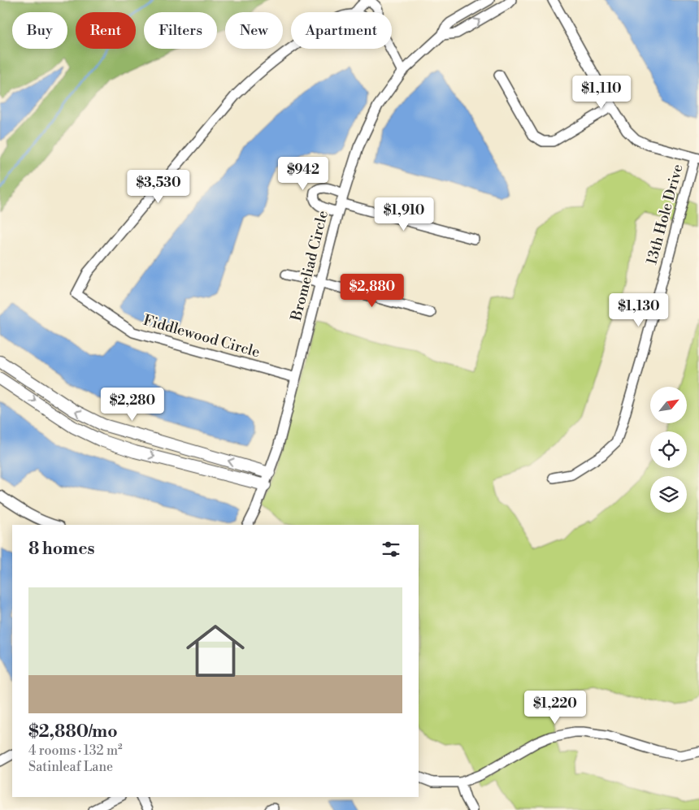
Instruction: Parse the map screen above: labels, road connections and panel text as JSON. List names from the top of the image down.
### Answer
{
  "streets": {
    "street": ["13th Hole Drive", "Bromeliad Circle", "Fiddlewood Circle"]
  },
  "crossings": [
    ["Bromeliad Circle", "Fiddlewood Circle"]
  ],
  "north": "top right",
  "page": {
    "chip": [
      "Buy",
      "Rent",
      "Filters",
      "New",
      "Apartment"
    ],
    "price": [
      "$1,110",
      "$942",
      "$3,530",
      "$1,910",
      "$2,880",
      "$1,130",
      "$2,280",
      "$1,220"
    ],
    "heading": "8 homes",
    "list": [
      {
        "name": "$2,880/mo",
        "note": "4 rooms · 132 m² · Satinleaf Lane"
      }
    ]
  }
}
